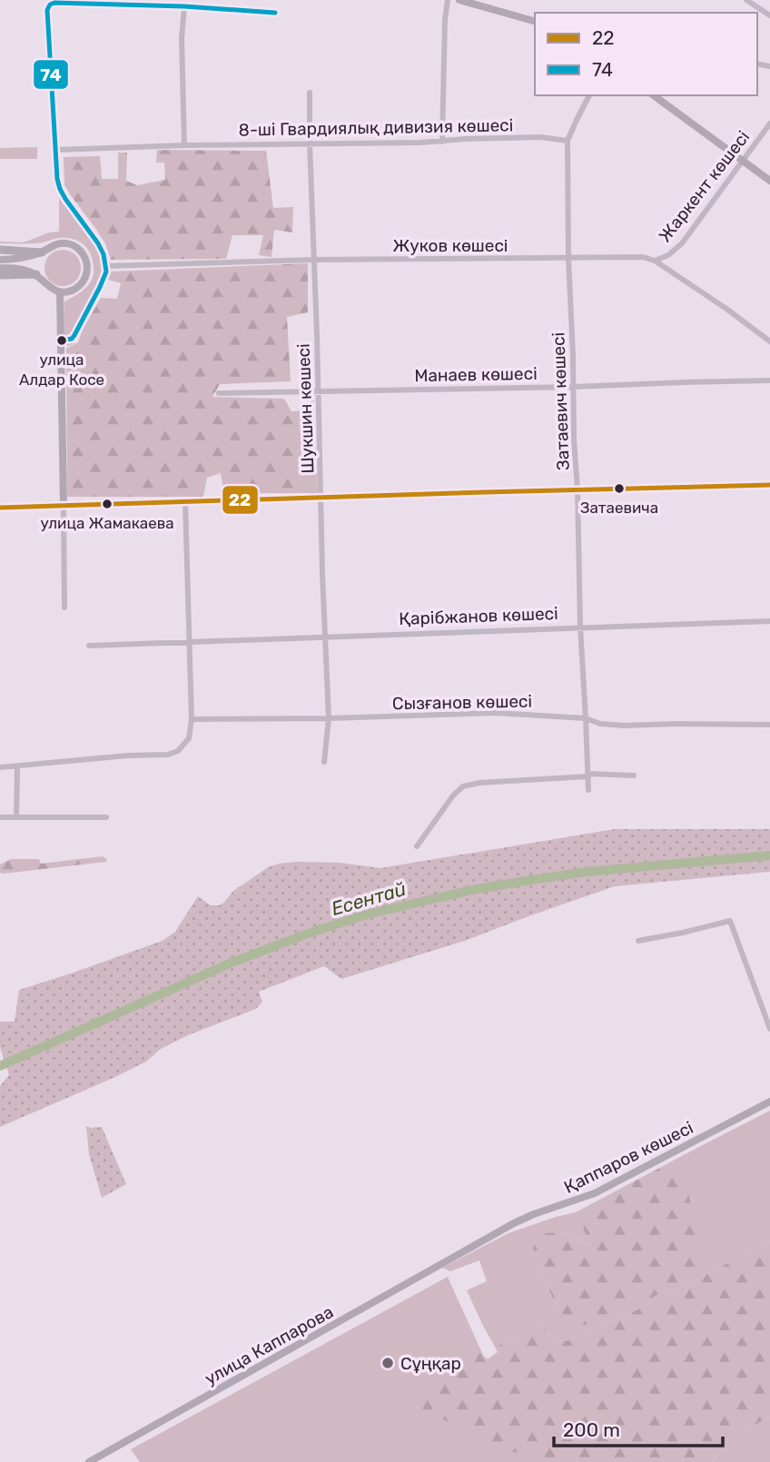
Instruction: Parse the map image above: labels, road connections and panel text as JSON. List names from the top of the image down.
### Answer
{
  "streets": {
    "street": [
      "8-ші Гвардиялық дивизия көшесі",
      "Жаркент көшесі",
      "Жуков көшесі",
      "Манаев көшесі",
      "Затаевич көшесі",
      "Шукшин көшесі",
      "Қарібжанов көшесі",
      "Сызғанов көшесі",
      "Қаппаров көшесі",
      "улица Каппарова"
    ]
  },
  "crossings": [
    ["8-ші Гвардиялық дивизия көшесі", "Затаевич көшесі"],
    ["8-ші Гвардиялық дивизия көшесі", "Шукшин көшесі"],
    ["Жаркент көшесі", "Жуков көшесі"],
    ["Жуков көшесі", "Затаевич көшесі"],
    ["Жуков көшесі", "Шукшин көшесі"],
    ["Манаев көшесі", "Затаевич көшесі"],
    ["Манаев көшесі", "Шукшин көшесі"],
    ["Затаевич көшесі", "Қарібжанов көшесі"],
    ["Затаевич көшесі", "Сызғанов көшесі"],
    ["Шукшин көшесі", "Қарібжанов көшесі"],
    ["Шукшин көшесі", "Сызғанов көшесі"],
    ["Қаппаров көшесі", "улица Каппарова"]
  ],
  "water": ["Есентай"],
  "places": [
    "улица Алдар Косе",
    "Затаевича",
    "улица Жамакаева",
    "Сұңқар"
  ],
  "lines": ["transit line 74", "transit line 22"],
  "legend": ["22", "74"],
  "scale_bar": "200 m"
}
